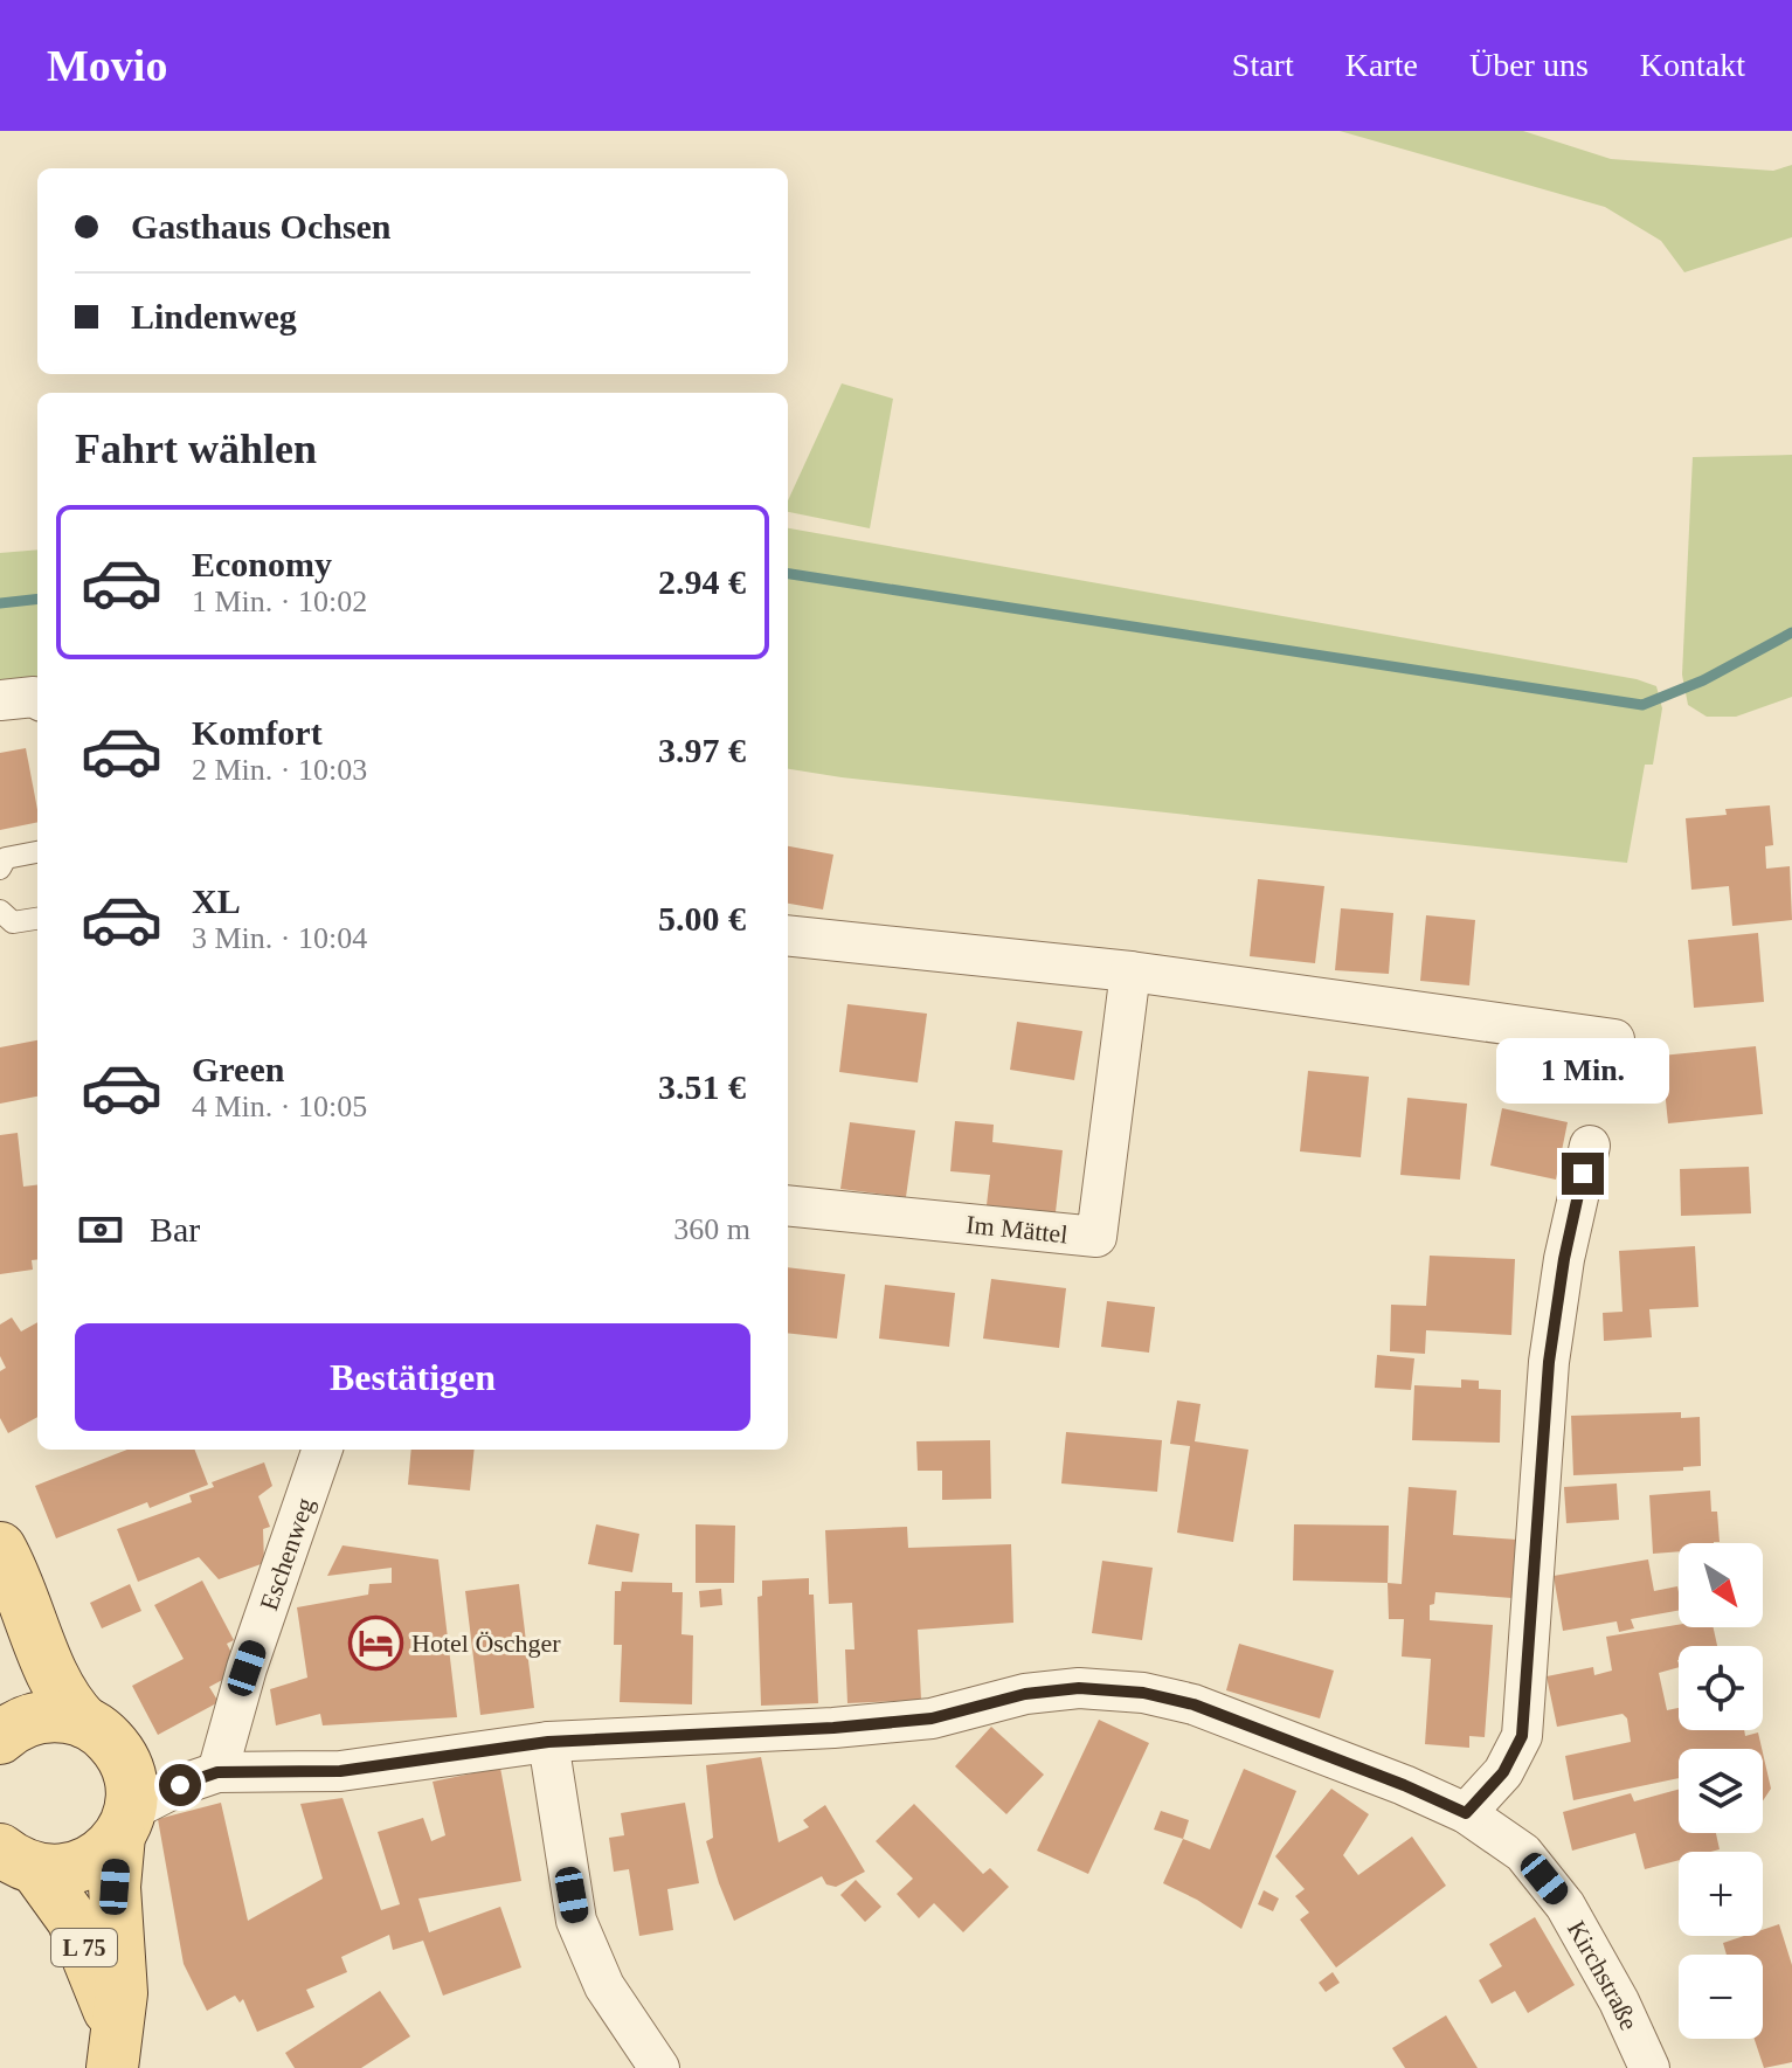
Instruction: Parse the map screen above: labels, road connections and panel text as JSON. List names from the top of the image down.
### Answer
{
  "streets": {
    "main road": ["L 75"],
    "street": ["Im Mättel", "Eschenweg", "Kirchstraße"]
  },
  "crossings": [
    ["Eschenweg", "Kirchstraße"],
    ["L 75", "Kirchstraße"]
  ],
  "places": {
    "hotel": ["Hotel Öschger"]
  },
  "north": "bottom right",
  "page": {
    "header": "Movio",
    "nav": [
      "Start",
      "Karte",
      "Über uns",
      "Kontakt"
    ],
    "banner": ["Gasthaus Ochsen", "Lindenweg"],
    "heading": "Fahrt wählen",
    "list": [
      {
        "name": "Economy",
        "note": "1 Min. · 10:02",
        "value": "2.94 €"
      },
      {
        "name": "Komfort",
        "note": "2 Min. · 10:03",
        "value": "3.97 €"
      },
      {
        "name": "XL",
        "note": "3 Min. · 10:04",
        "value": "5.00 €"
      },
      {
        "name": "Green",
        "note": "4 Min. · 10:05",
        "value": "3.51 €"
      }
    ],
    "bubble": "1 Min.",
    "pay": ["Bar", "360 m"],
    "buttons": "Bestätigen",
    "map_buttons": ["+", "−"]
  }
}
